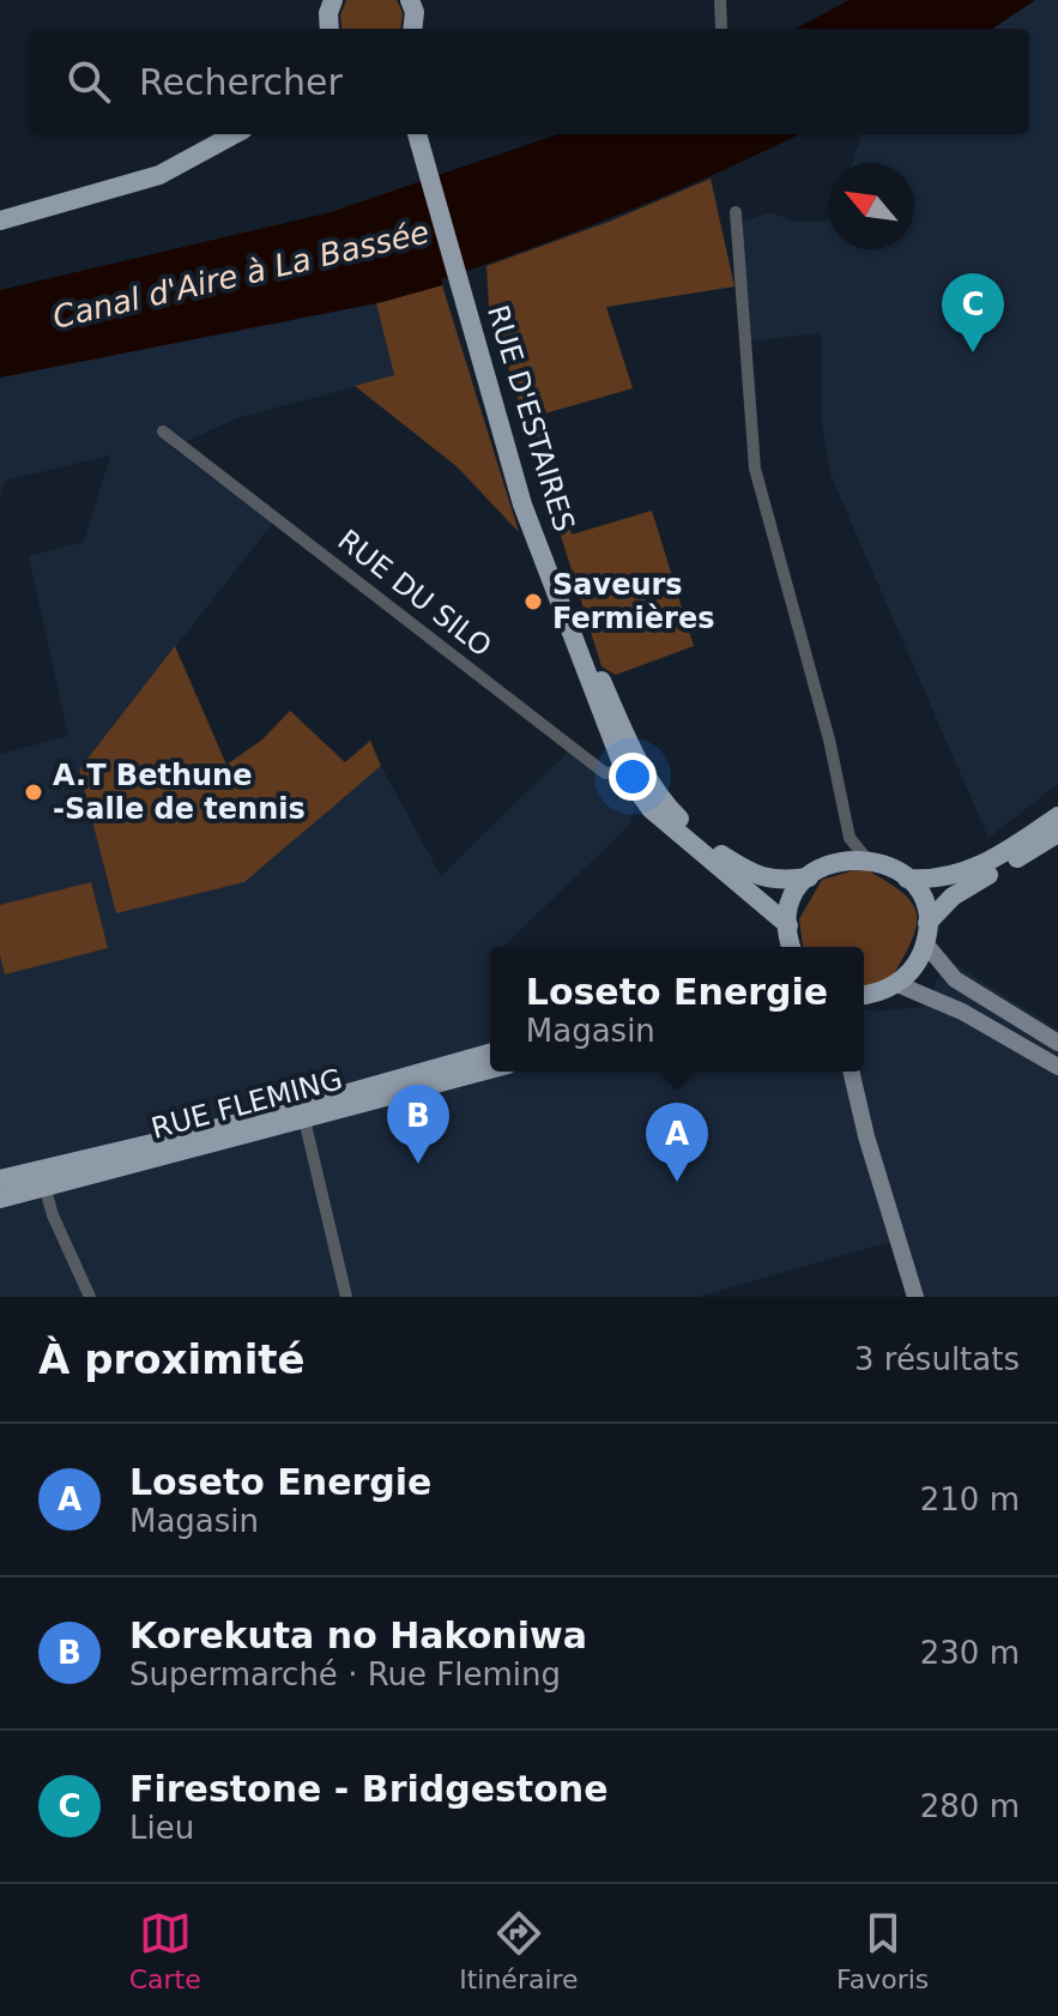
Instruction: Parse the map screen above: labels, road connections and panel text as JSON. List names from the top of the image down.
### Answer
{
  "streets": {
    "main road": ["RUE FLEMING"],
    "street": ["RUE DU SILO"]
  },
  "water": ["Canal d'Aire à La Bassée"],
  "places": ["Saveurs Fermières", "A.T Bethune -Salle de tennis"],
  "north": "top left",
  "page": {
    "search": "Rechercher",
    "pins": ["C", "B", "A"],
    "popup": ["Loseto Energie", "Magasin"],
    "heading": ["À proximité", "3 résultats"],
    "list": [
      {
        "mark": "A",
        "name": "Loseto Energie",
        "note": "Magasin",
        "value": "210 m"
      },
      {
        "mark": "B",
        "name": "Korekuta no Hakoniwa",
        "note": "Supermarché · Rue Fleming",
        "value": "230 m"
      },
      {
        "mark": "C",
        "name": "Firestone - Bridgestone",
        "note": "Lieu",
        "value": "280 m"
      }
    ],
    "nav": ["Carte", "Itinéraire", "Favoris"]
  }
}
